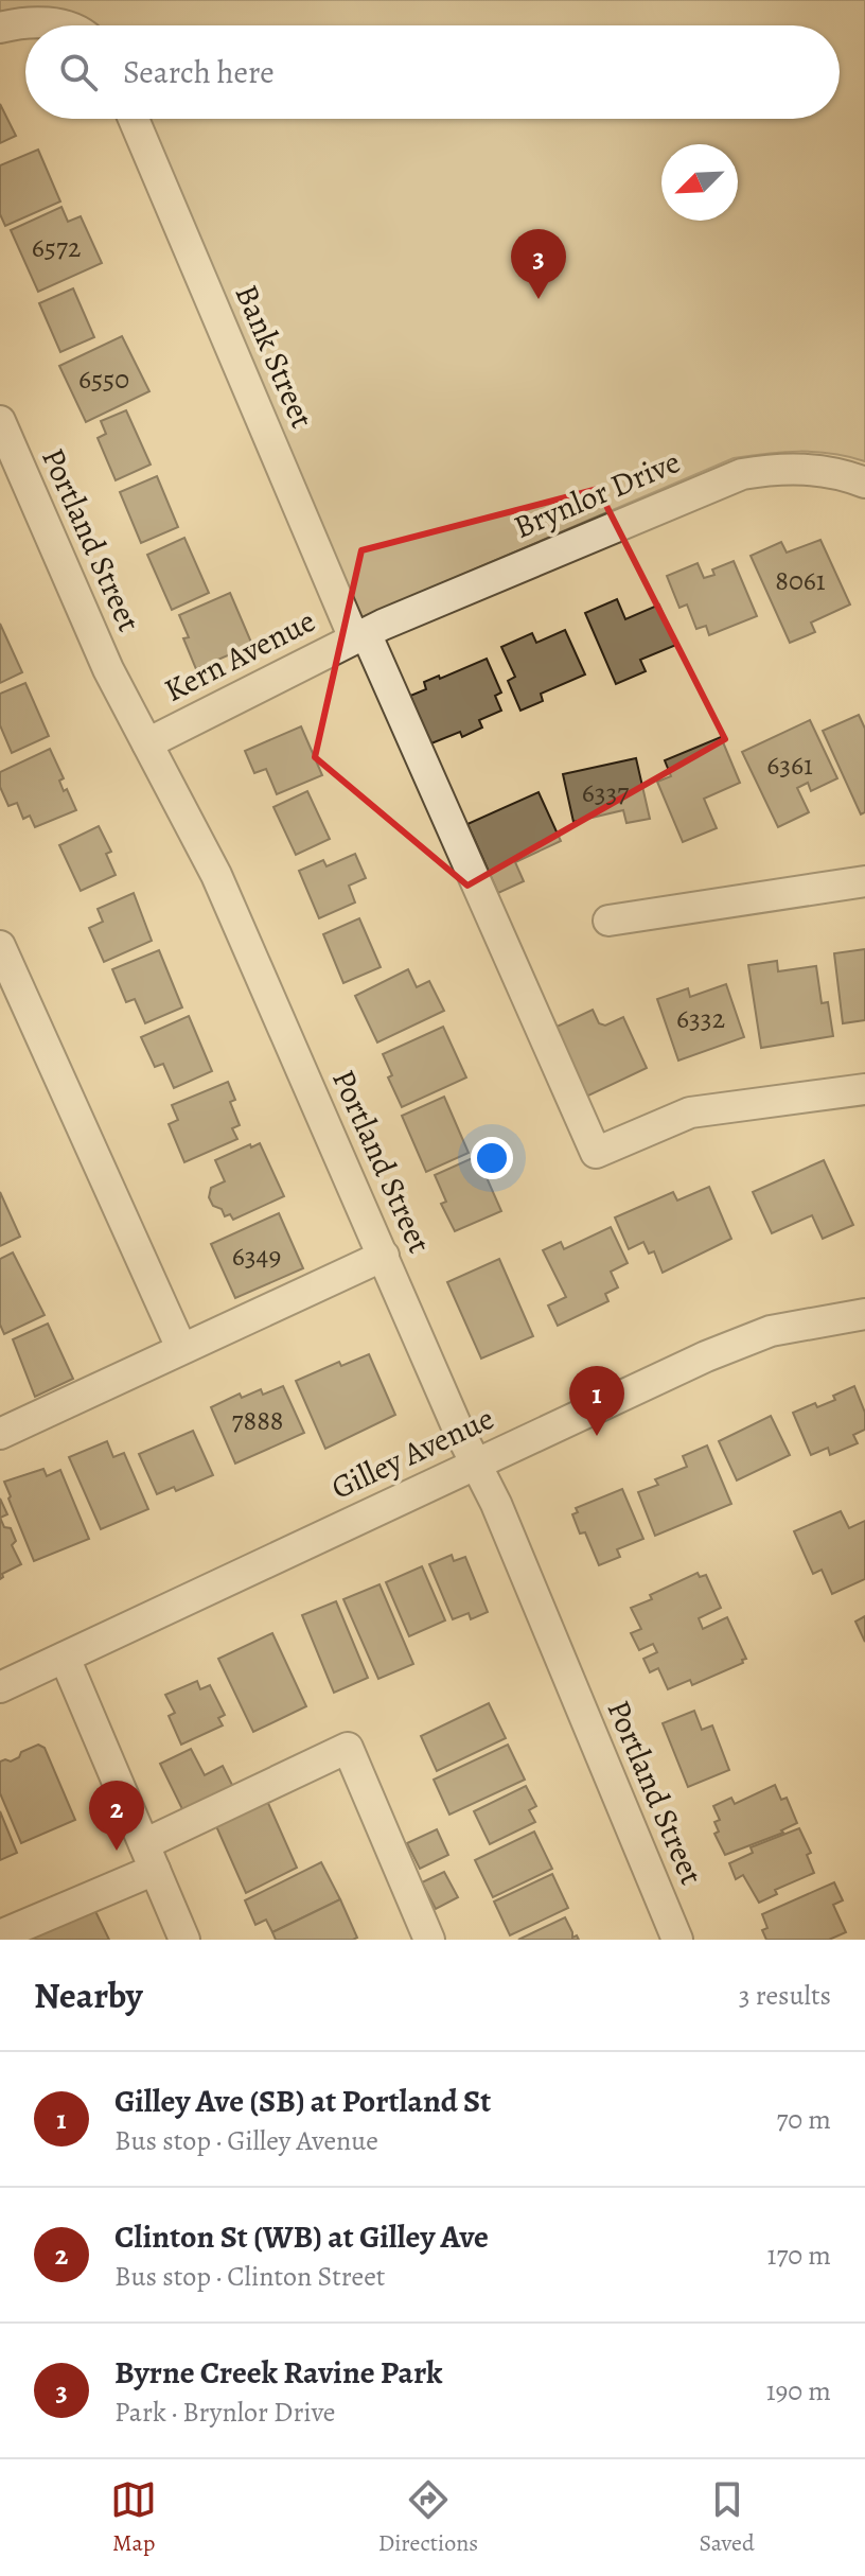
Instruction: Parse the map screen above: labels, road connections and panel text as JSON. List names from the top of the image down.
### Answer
{
  "streets": {
    "street": [
      "Bank Street",
      "Brynlor Drive",
      "Portland Street",
      "Kern Avenue",
      "Gilley Avenue"
    ]
  },
  "crossings": [
    ["Bank Street", "Brynlor Drive"],
    ["Bank Street", "Kern Avenue"],
    ["Brynlor Drive", "Kern Avenue"],
    ["Portland Street", "Kern Avenue"],
    ["Portland Street", "Gilley Avenue"]
  ],
  "house_numbers": [
    "6572",
    "6550",
    "8061",
    "6361",
    "6337",
    "6332",
    "6349",
    "7888"
  ],
  "north": "bottom left",
  "page": {
    "search": "Search here",
    "pins": ["3", "1", "2"],
    "heading": ["Nearby", "3 results"],
    "list": [
      {
        "mark": "1",
        "name": "Gilley Ave (SB) at Portland St",
        "note": "Bus stop · Gilley Avenue",
        "value": "70 m"
      },
      {
        "mark": "2",
        "name": "Clinton St (WB) at Gilley Ave",
        "note": "Bus stop · Clinton Street",
        "value": "170 m"
      },
      {
        "mark": "3",
        "name": "Byrne Creek Ravine Park",
        "note": "Park · Brynlor Drive",
        "value": "190 m"
      }
    ],
    "nav": ["Map", "Directions", "Saved"]
  }
}
